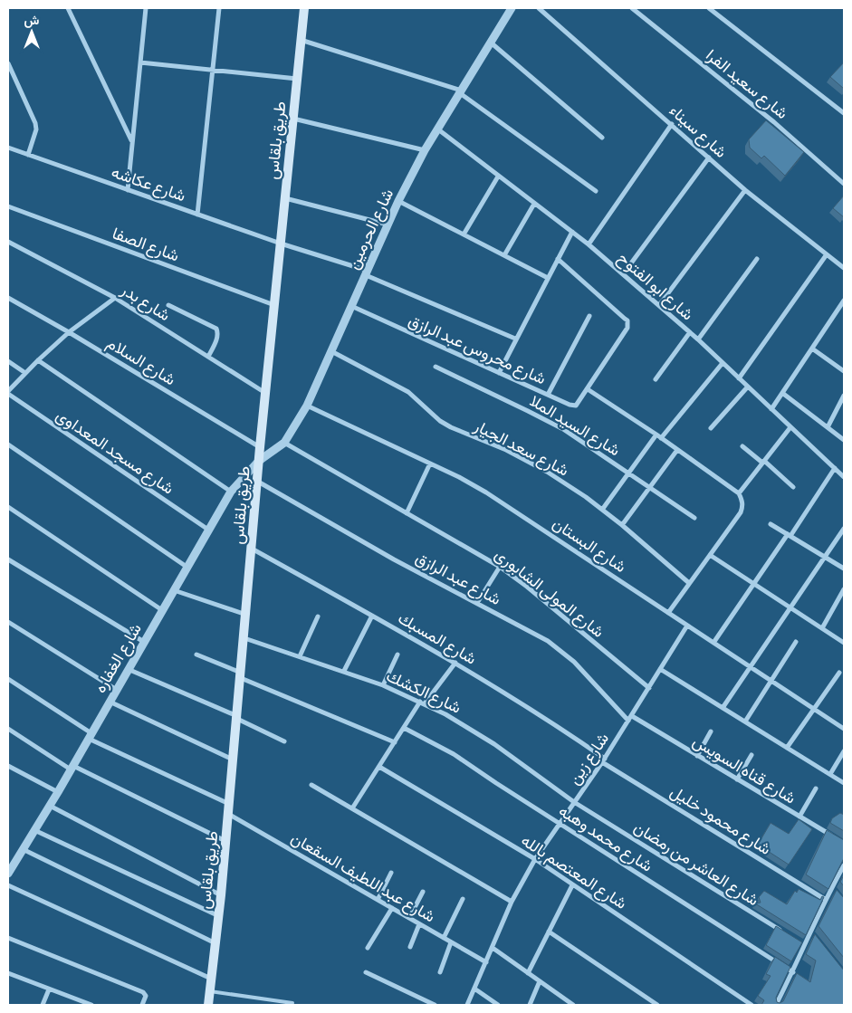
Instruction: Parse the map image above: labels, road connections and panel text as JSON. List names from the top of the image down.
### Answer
{
  "streets": {
    "main road": ["طريق بلقاس"],
    "street": [
      "شارع سعيد الفرا",
      "شارع سيناء",
      "شارع عكاشه",
      "شارع الحرمين",
      "شارع الصفا",
      "شارع ابو الفتوح",
      "شارع بدر",
      "شارع محروس عبد الرازق",
      "شارع السلام",
      "شارع السيد الملا",
      "شارع سعد الجيار",
      "شارع مسجد المعداوى",
      "شارع البستان",
      "شارع عبد الرازق",
      "شارع المولى الشابورى",
      "شارع المسبك",
      "شارع الغفاره",
      "شارع الكشك",
      "شارع زين",
      "شارع قناه السويس",
      "شارع محمود خليل",
      "شارع محمد وهبه",
      "شارع العاشر من رمضان",
      "شارع المعتصم بالله",
      "شارع عبد اللطيف السقعان"
    ]
  },
  "crossings": [
    ["طريق بلقاس", "شارع عكاشه"],
    ["طريق بلقاس", "شارع الحرمين"],
    ["طريق بلقاس", "شارع الصفا"],
    ["طريق بلقاس", "شارع بدر"],
    ["طريق بلقاس", "شارع السلام"],
    ["طريق بلقاس", "شارع عبد الرازق"],
    ["طريق بلقاس", "شارع المسبك"],
    ["طريق بلقاس", "شارع الغفاره"],
    ["طريق بلقاس", "شارع الكشك"],
    ["طريق بلقاس", "شارع عبد اللطيف السقعان"],
    ["شارع عكاشه", "شارع الحرمين"],
    ["شارع الحرمين", "شارع ابو الفتوح"],
    ["شارع الحرمين", "شارع محروس عبد الرازق"],
    ["شارع الحرمين", "شارع سعد الجيار"],
    ["شارع الحرمين", "شارع البستان"],
    ["شارع الحرمين", "شارع المولى الشابورى"],
    ["شارع الحرمين", "شارع الغفاره"],
    ["شارع مسجد المعداوى", "شارع الغفاره"],
    ["شارع البستان", "شارع زين"],
    ["شارع عبد الرازق", "شارع زين"],
    ["شارع عبد الرازق", "شارع قناه السويس"],
    ["شارع المولى الشابورى", "شارع زين"],
    ["شارع المسبك", "شارع زين"],
    ["شارع المسبك", "شارع محمود خليل"],
    ["شارع الكشك", "شارع زين"],
    ["شارع الكشك", "شارع العاشر من رمضان"],
    ["شارع زين", "شارع قناه السويس"],
    ["شارع زين", "شارع محمود خليل"],
    ["شارع زين", "شارع محمد وهبه"],
    ["شارع زين", "شارع العاشر من رمضان"],
    ["شارع زين", "شارع المعتصم بالله"],
    ["شارع زين", "شارع عبد اللطيف السقعان"]
  ],
  "north": "top"
}
